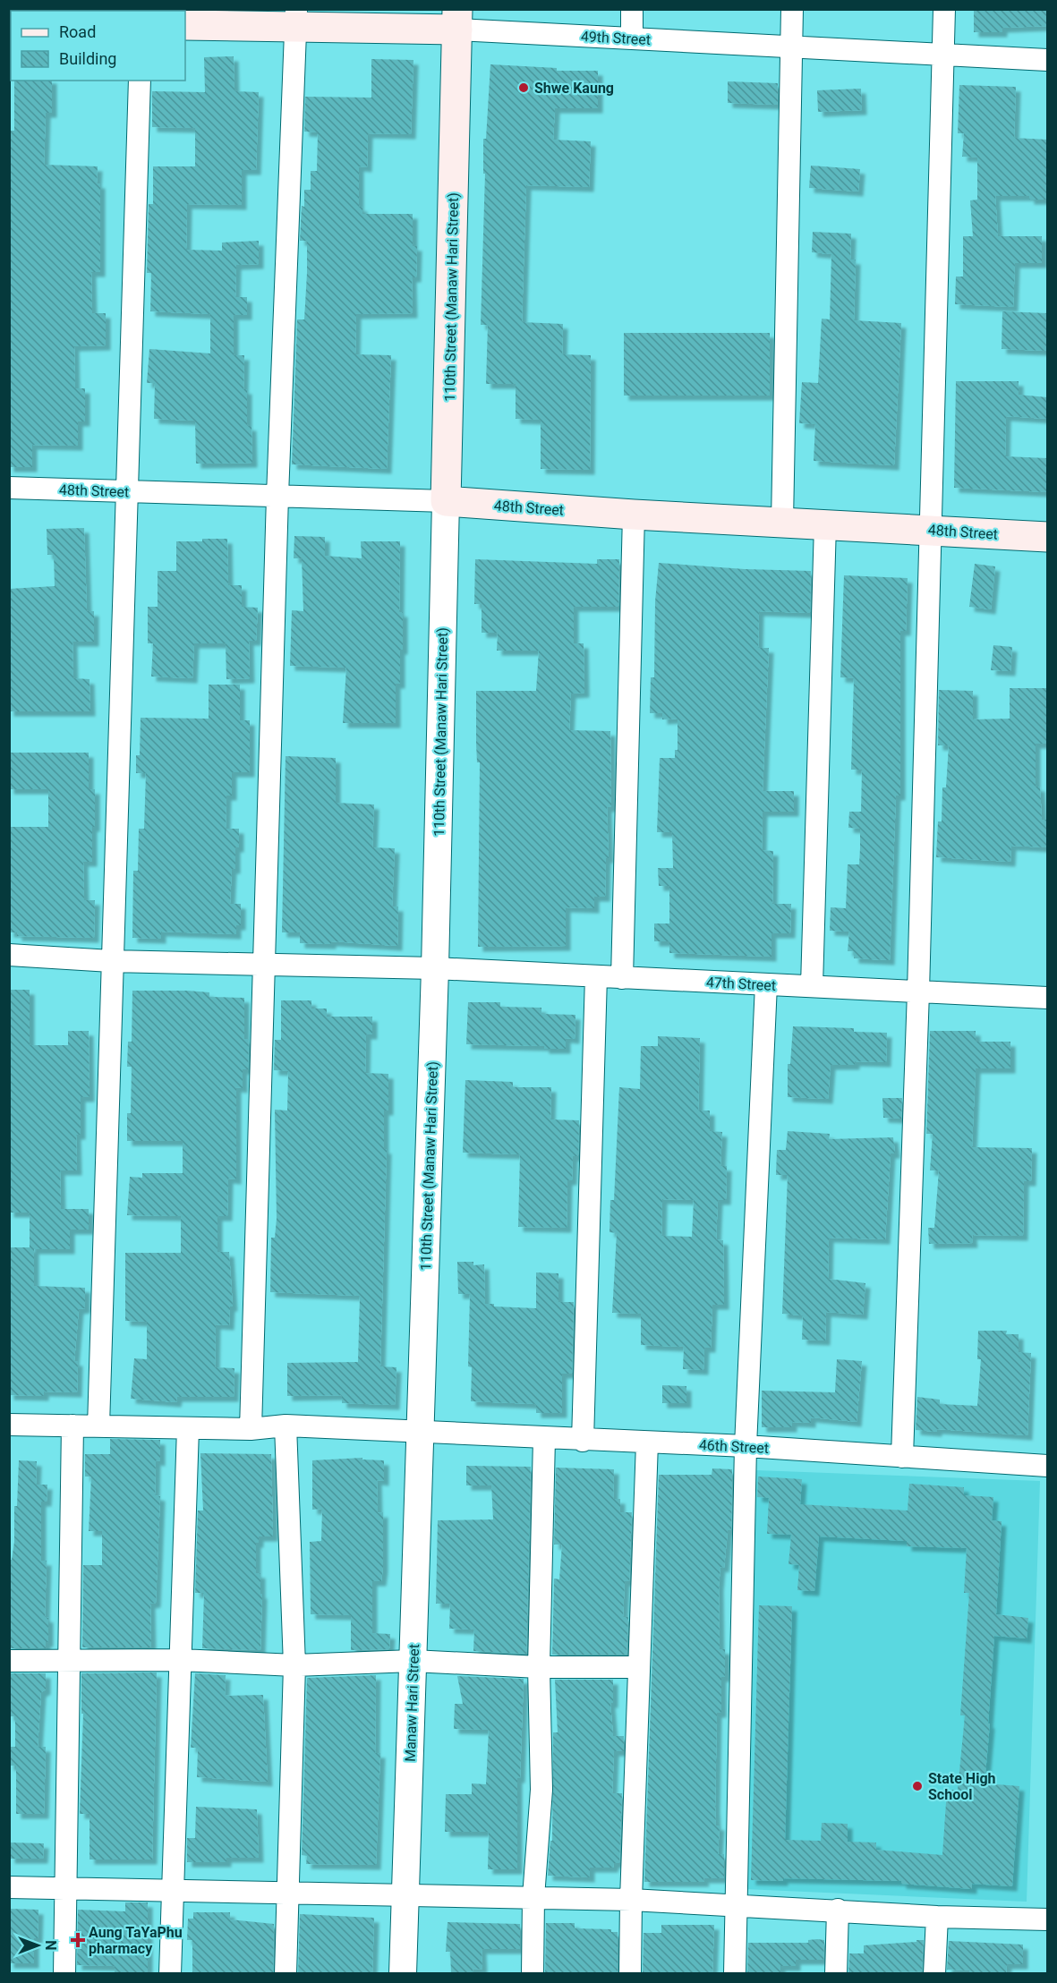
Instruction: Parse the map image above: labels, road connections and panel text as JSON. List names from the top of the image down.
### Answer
{
  "streets": {
    "main road": ["49th Street", "110th Street (Manaw Hari Street)", "48th Street"],
    "street": ["47th Street", "46th Street", "Manaw Hari Street"]
  },
  "crossings": [
    ["49th Street", "110th Street (Manaw Hari Street)"],
    ["110th Street (Manaw Hari Street)", "48th Street"],
    ["110th Street (Manaw Hari Street)", "47th Street"],
    ["110th Street (Manaw Hari Street)", "46th Street"],
    ["110th Street (Manaw Hari Street)", "Manaw Hari Street"],
    ["46th Street", "Manaw Hari Street"]
  ],
  "places": {
    "other": ["Shwe Kaung", "State High School"],
    "health": ["Aung TaYaPhu pharmacy"]
  },
  "legend": ["Road", "Building"],
  "north": "right"
}
